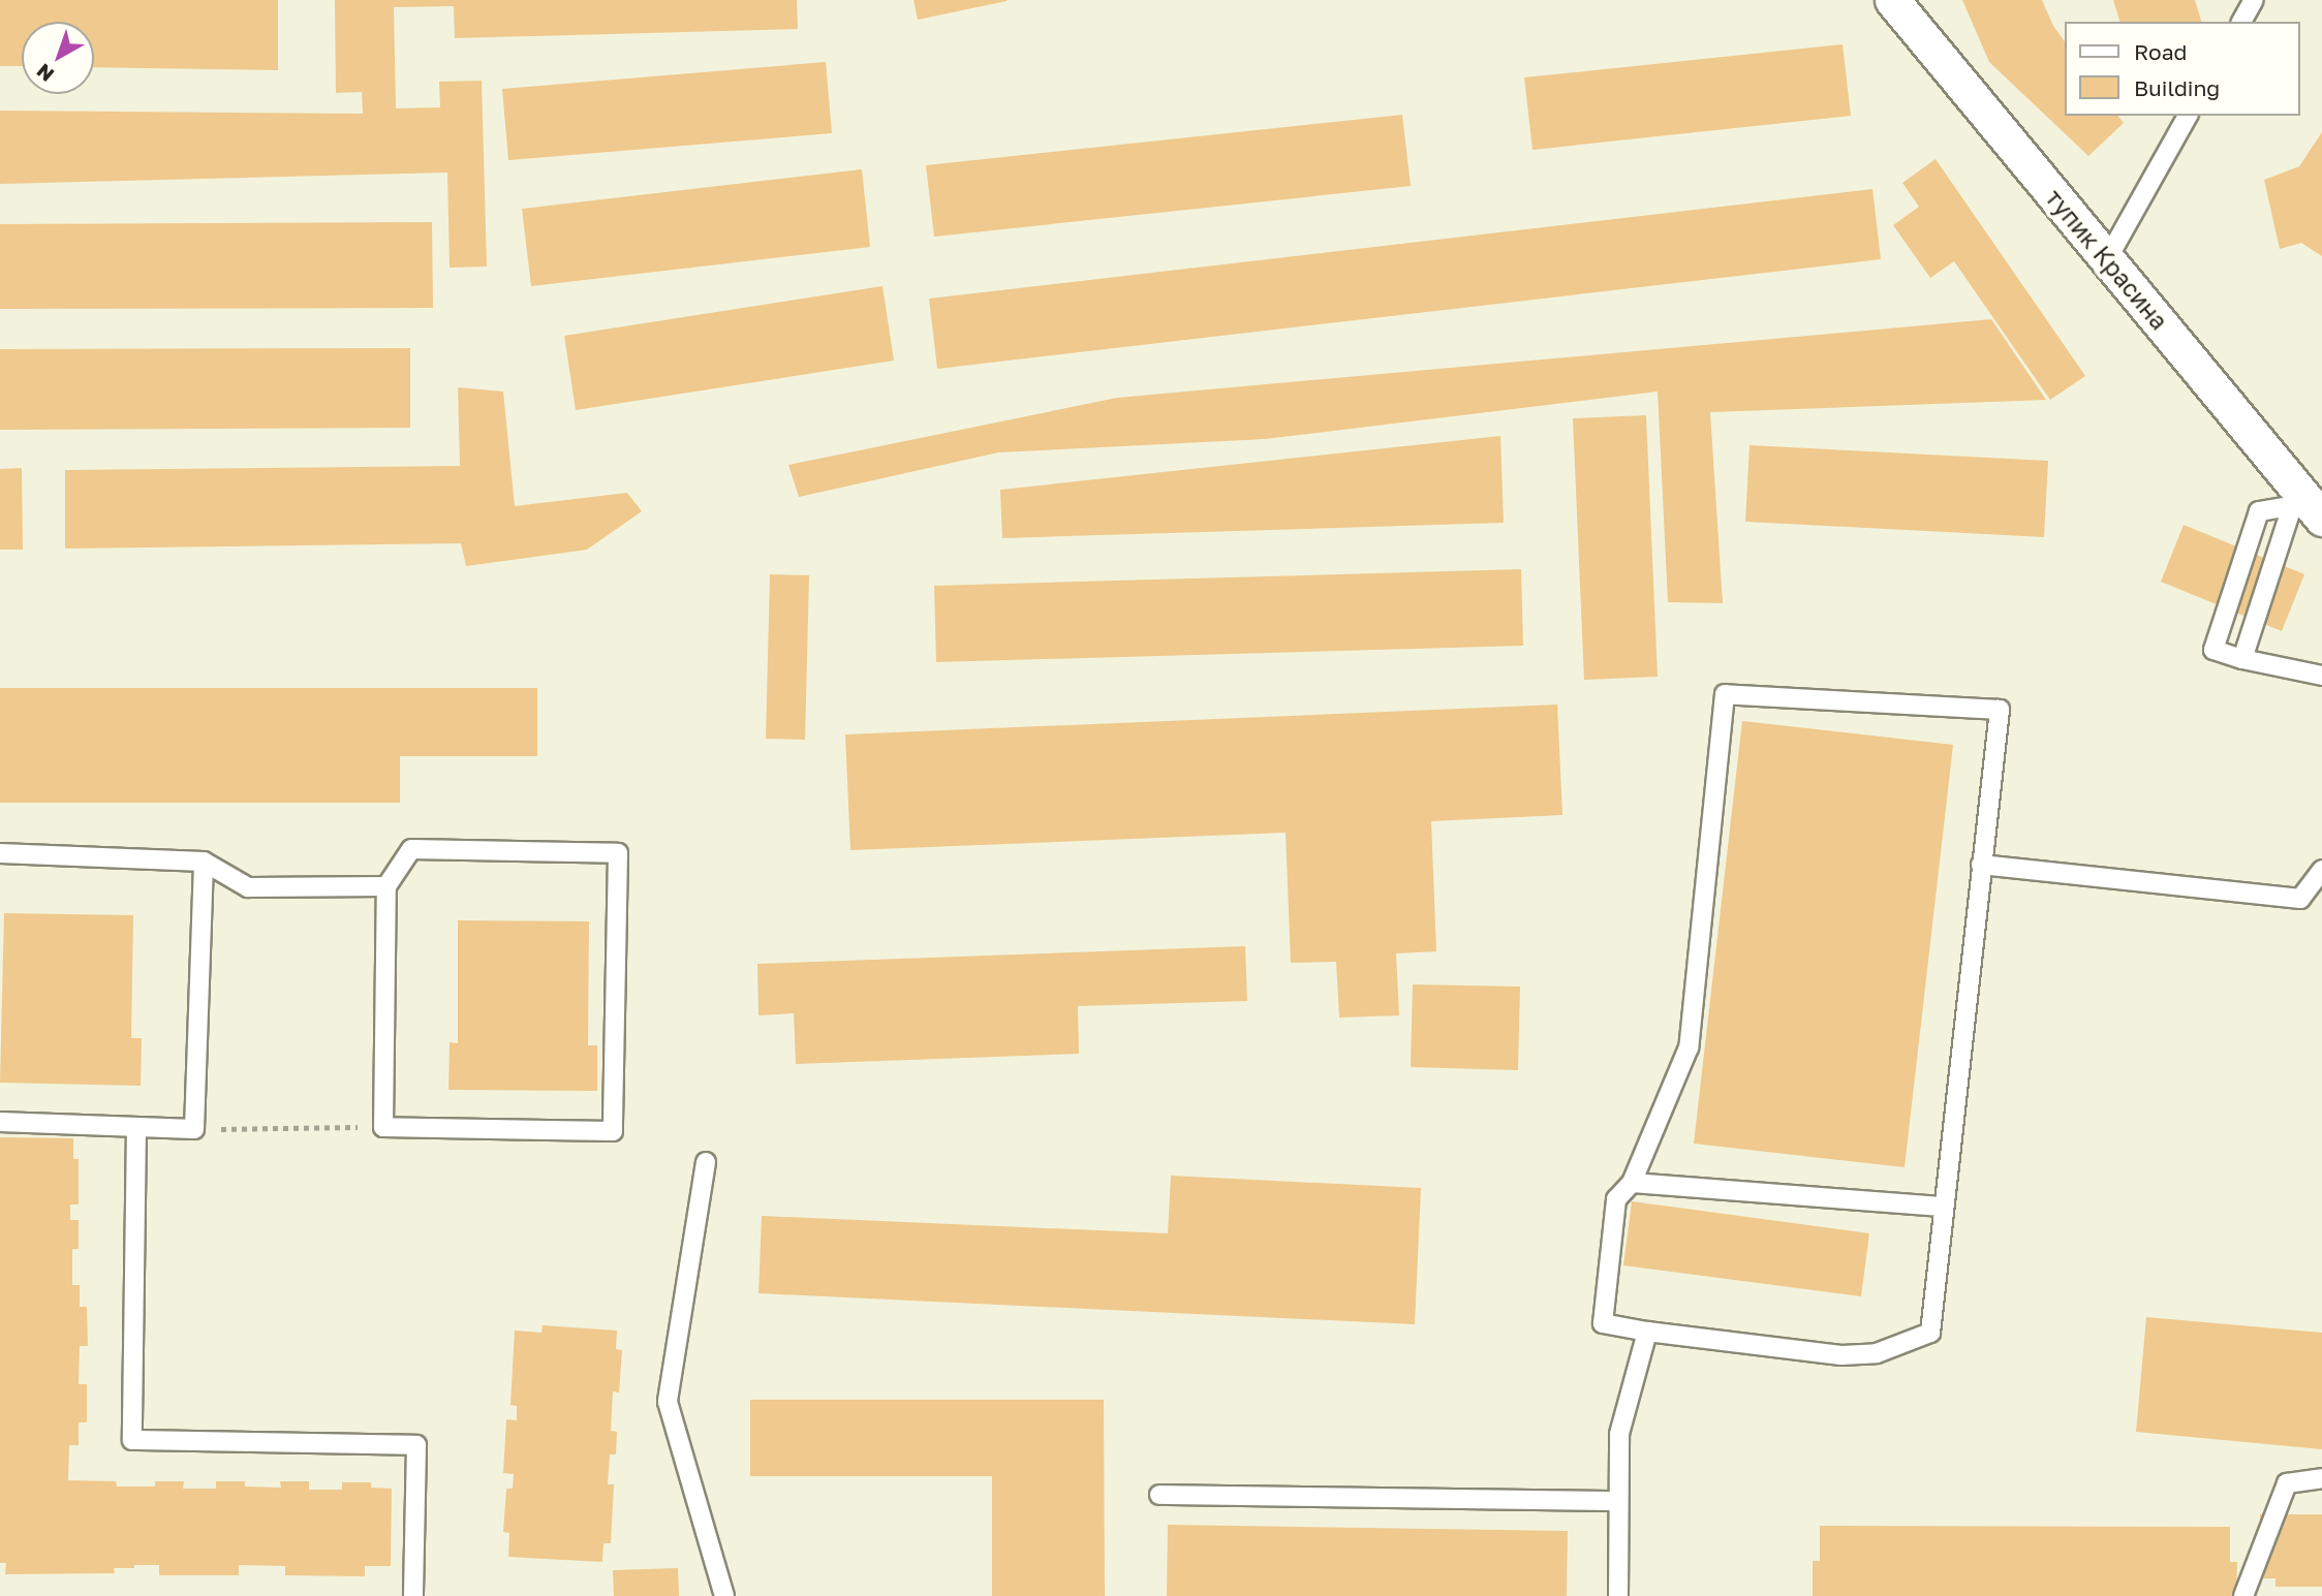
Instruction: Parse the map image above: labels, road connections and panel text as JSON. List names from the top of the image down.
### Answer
{
  "streets": {
    "street": ["тупик Красина"]
  },
  "legend": ["Road", "Building"],
  "north": "bottom left"
}
